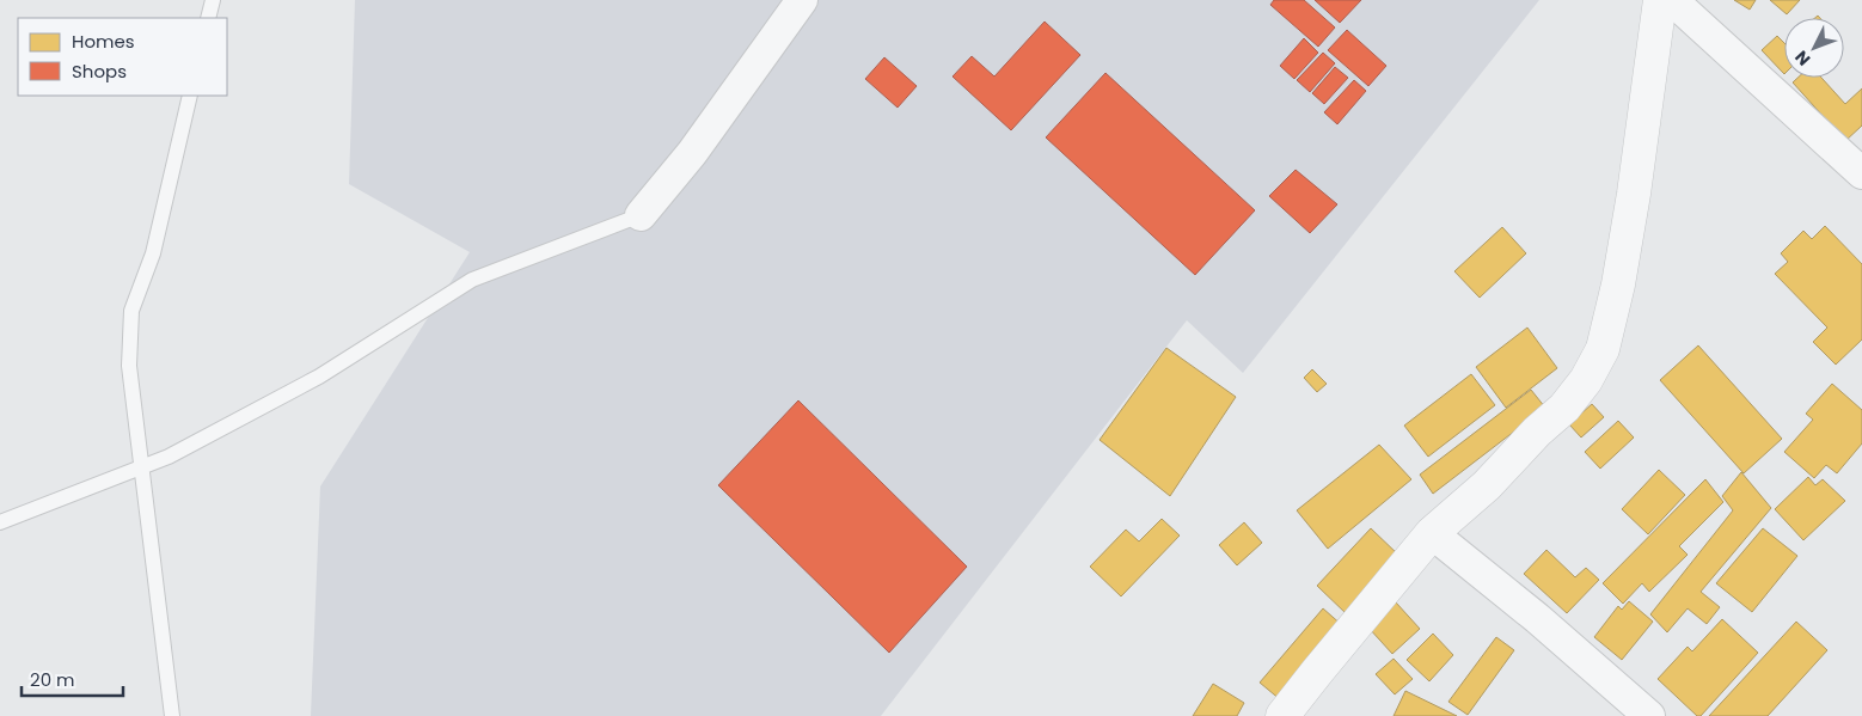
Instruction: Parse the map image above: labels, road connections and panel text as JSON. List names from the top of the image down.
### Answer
{
  "legend": ["Homes", "Shops"],
  "scale_bar": "20 m",
  "north": "bottom left"
}
